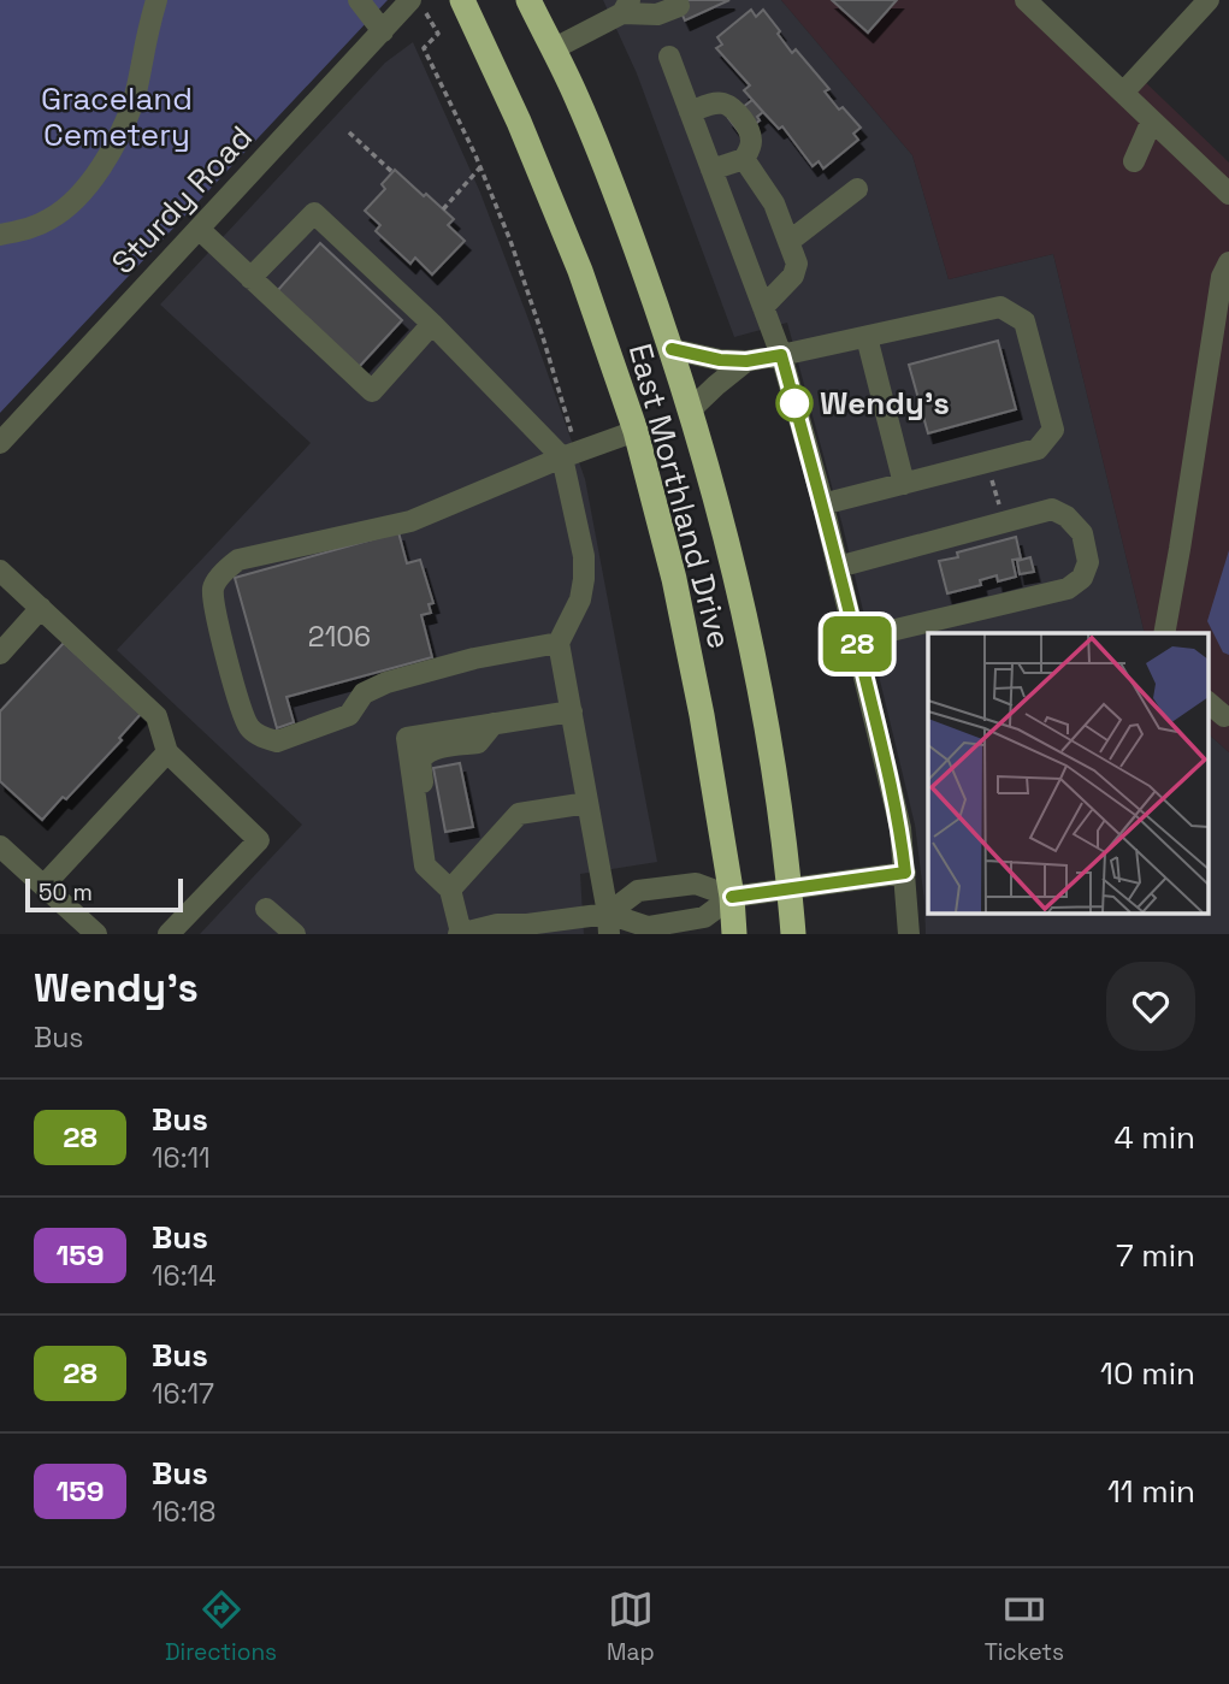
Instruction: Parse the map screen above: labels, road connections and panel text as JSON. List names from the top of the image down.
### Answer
{
  "streets": {
    "highway": ["East Morthland Drive"],
    "street": ["Sturdy Road"]
  },
  "parks": ["Graceland Cemetery"],
  "places": ["Wendy's"],
  "lines": ["bus line 28"],
  "house_numbers": ["2106"],
  "scale_bar": "50 m",
  "page": {
    "on_map": "28",
    "scale": "50 m",
    "heading": ["Wendy's", "Bus"],
    "list": [
      {
        "mark": "28",
        "name": "Bus",
        "note": "16:11",
        "value": "4 min"
      },
      {
        "mark": "159",
        "name": "Bus",
        "note": "16:14",
        "value": "7 min"
      },
      {
        "mark": "28",
        "name": "Bus",
        "note": "16:17",
        "value": "10 min"
      },
      {
        "mark": "159",
        "name": "Bus",
        "note": "16:18",
        "value": "11 min"
      }
    ],
    "tabs": ["Directions", "Map", "Tickets"]
  }
}
